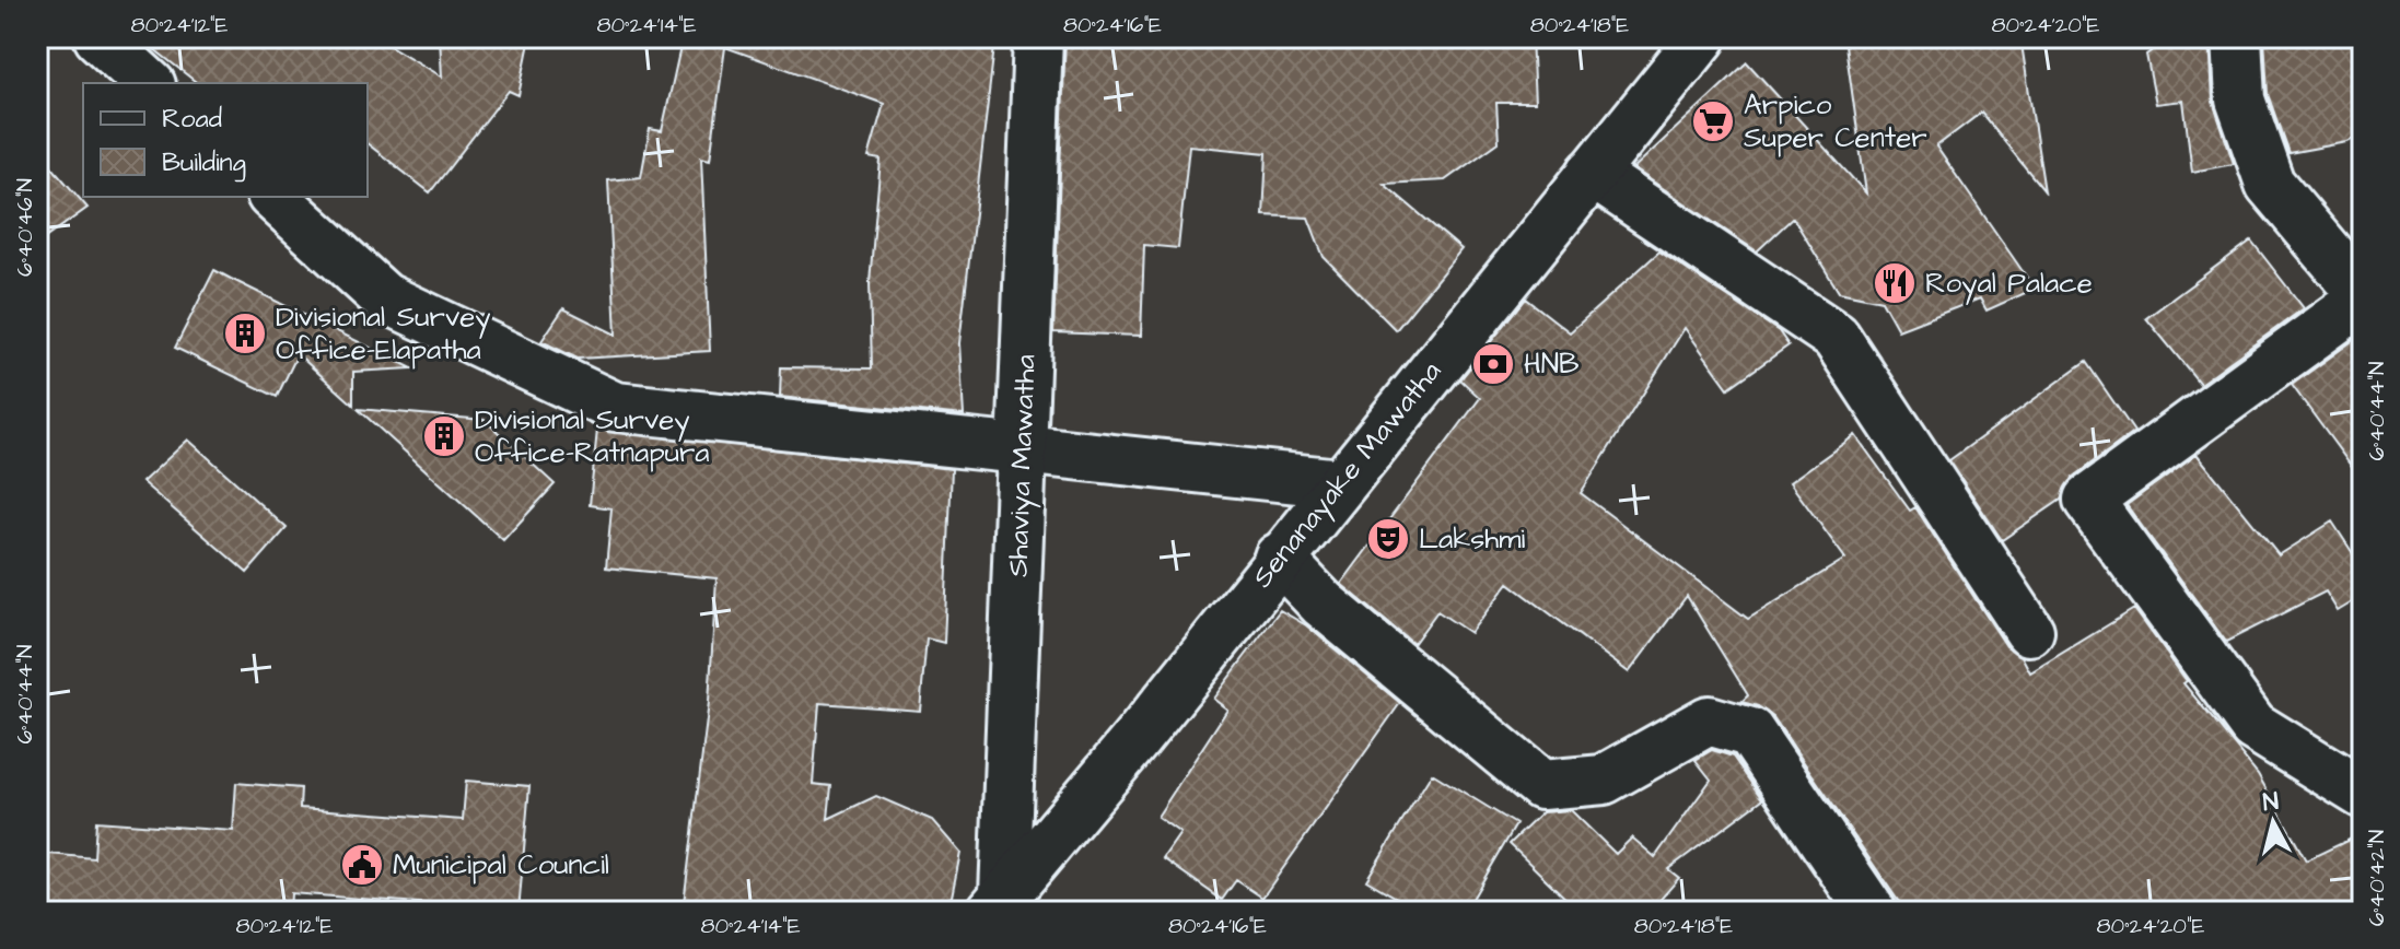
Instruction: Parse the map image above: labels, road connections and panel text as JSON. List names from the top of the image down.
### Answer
{
  "streets": {
    "street": ["Shaviya Mawatha", "Senanayake Mawatha"]
  },
  "crossings": [
    ["Shaviya Mawatha", "Senanayake Mawatha"]
  ],
  "places": {
    "supermarket": ["Arpico Super Center"],
    "restaurant": ["Royal Palace"],
    "building": ["Divisional Survey Office-Elapatha", "Divisional Survey Office-Ratnapura"],
    "bank": ["HNB"],
    "theatre": ["Lakshmi"],
    "public building": ["Municipal Council"]
  },
  "legend": ["Road", "Building"],
  "north": "top",
  "coordinates": [
    "80°24'12\"E",
    "80°24'14\"E",
    "80°24'16\"E",
    "80°24'18\"E",
    "80°24'20\"E",
    "6°40'46\"N",
    "6°40'44\"N",
    "6°40'42\"N"
  ]
}
